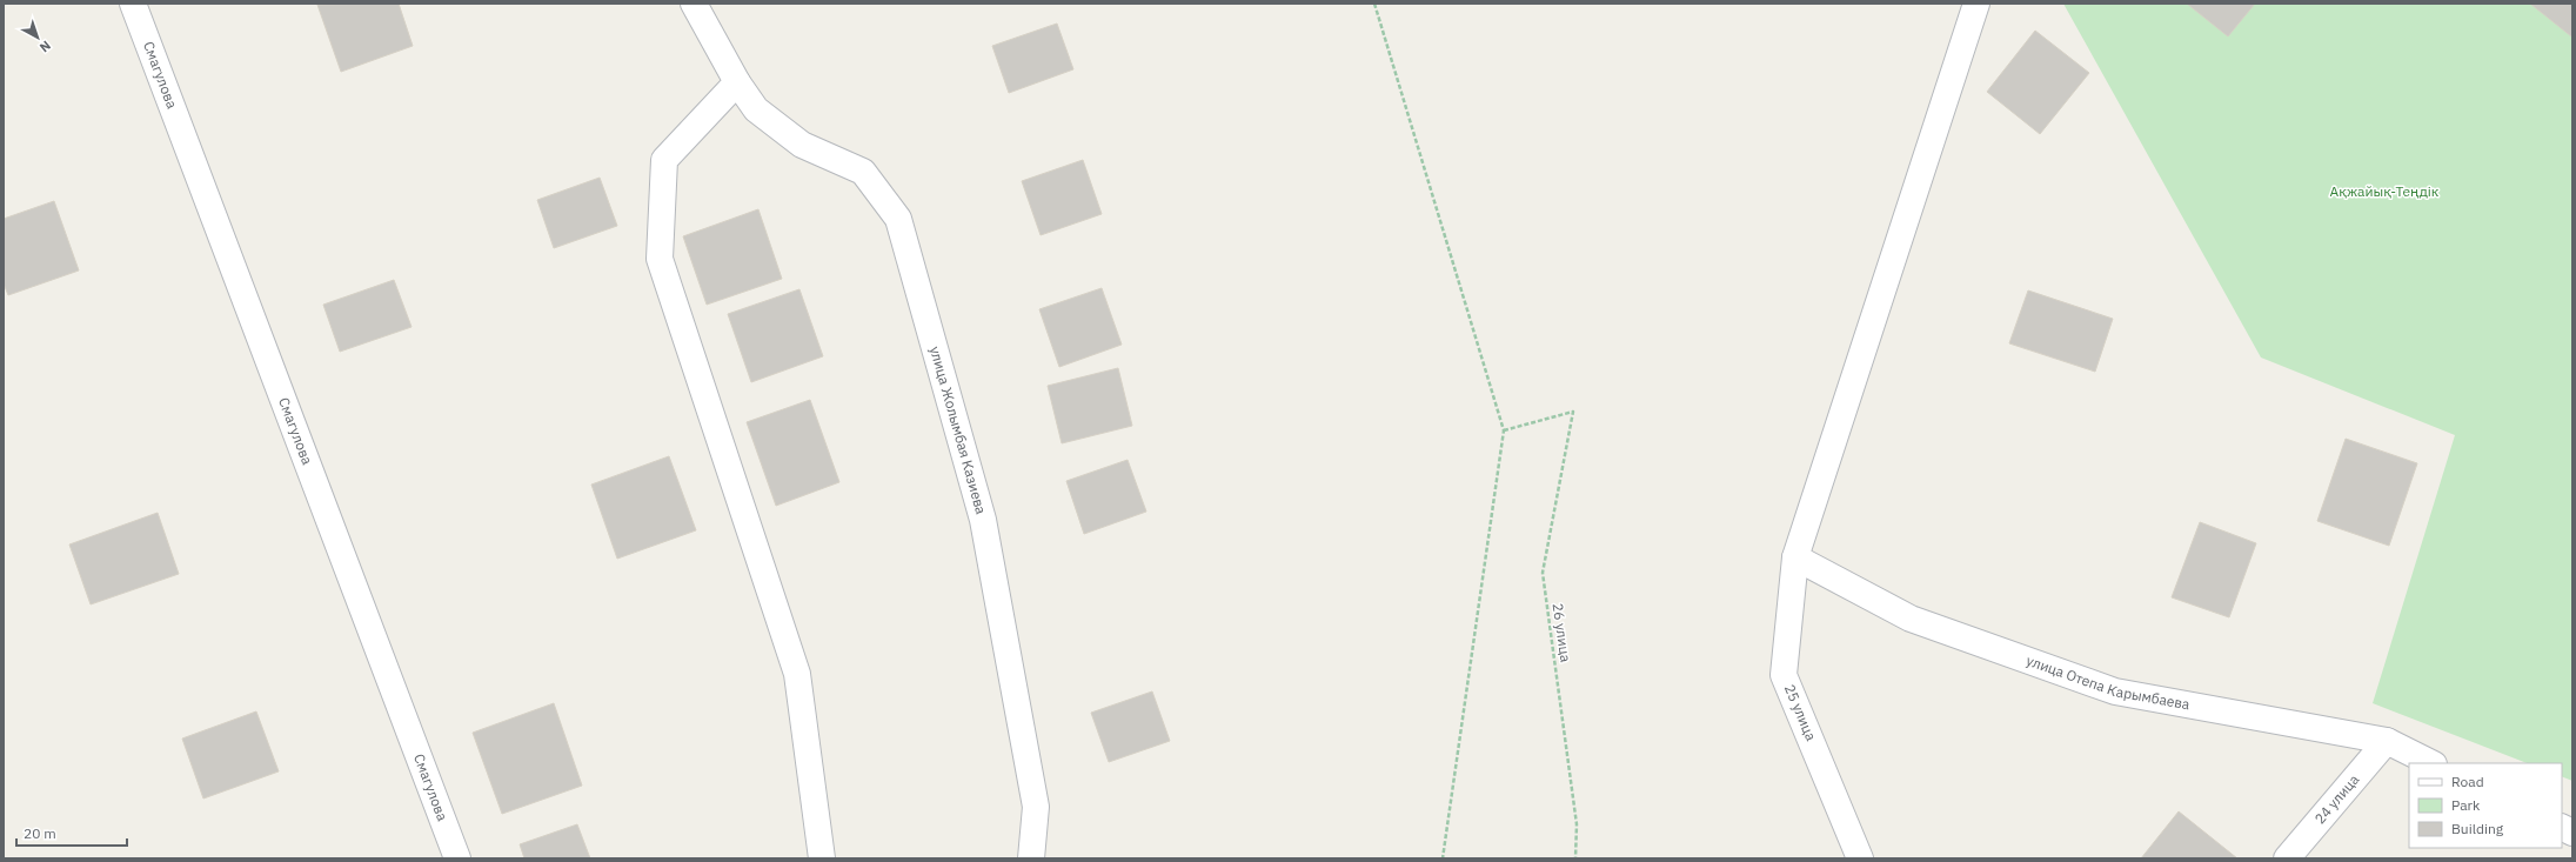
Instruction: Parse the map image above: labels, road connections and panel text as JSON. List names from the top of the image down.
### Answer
{
  "streets": {
    "street": [
      "Смагулова",
      "улица Жолымбая Казиева",
      "улица Отепа Карымбаева",
      "25 улица",
      "24 улица"
    ],
    "path": ["26 улица"]
  },
  "crossings": [
    ["улица Отепа Карымбаева", "25 улица"],
    ["улица Отепа Карымбаева", "24 улица"]
  ],
  "parks": ["Ақжайық-Теңдік"],
  "legend": ["Road", "Park", "Building"],
  "scale_bar": "20 m",
  "north": "bottom right"
}
